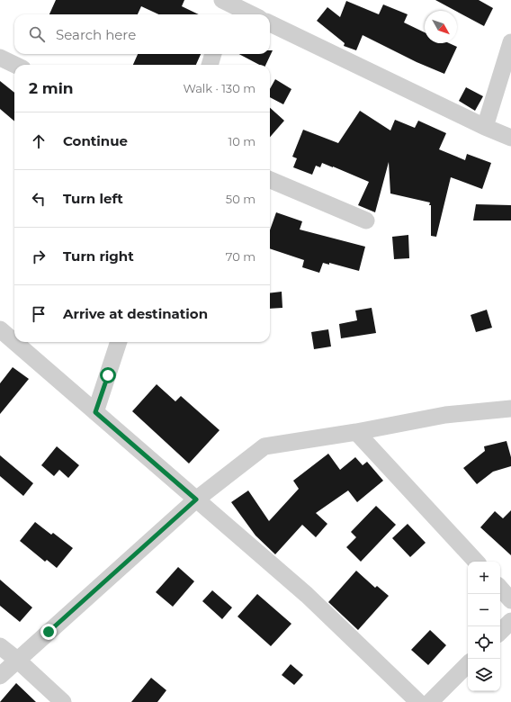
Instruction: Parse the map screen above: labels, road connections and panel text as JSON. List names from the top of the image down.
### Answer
{
  "north": "bottom right",
  "page": {
    "search": "Search here",
    "heading": ["2 min", "Walk · 130 m"],
    "list": [
      ["Continue", "10 m"],
      ["Turn left", "50 m"],
      ["Turn right", "70 m"],
      "Arrive at destination"
    ],
    "map_buttons": ["+", "−"]
  }
}
